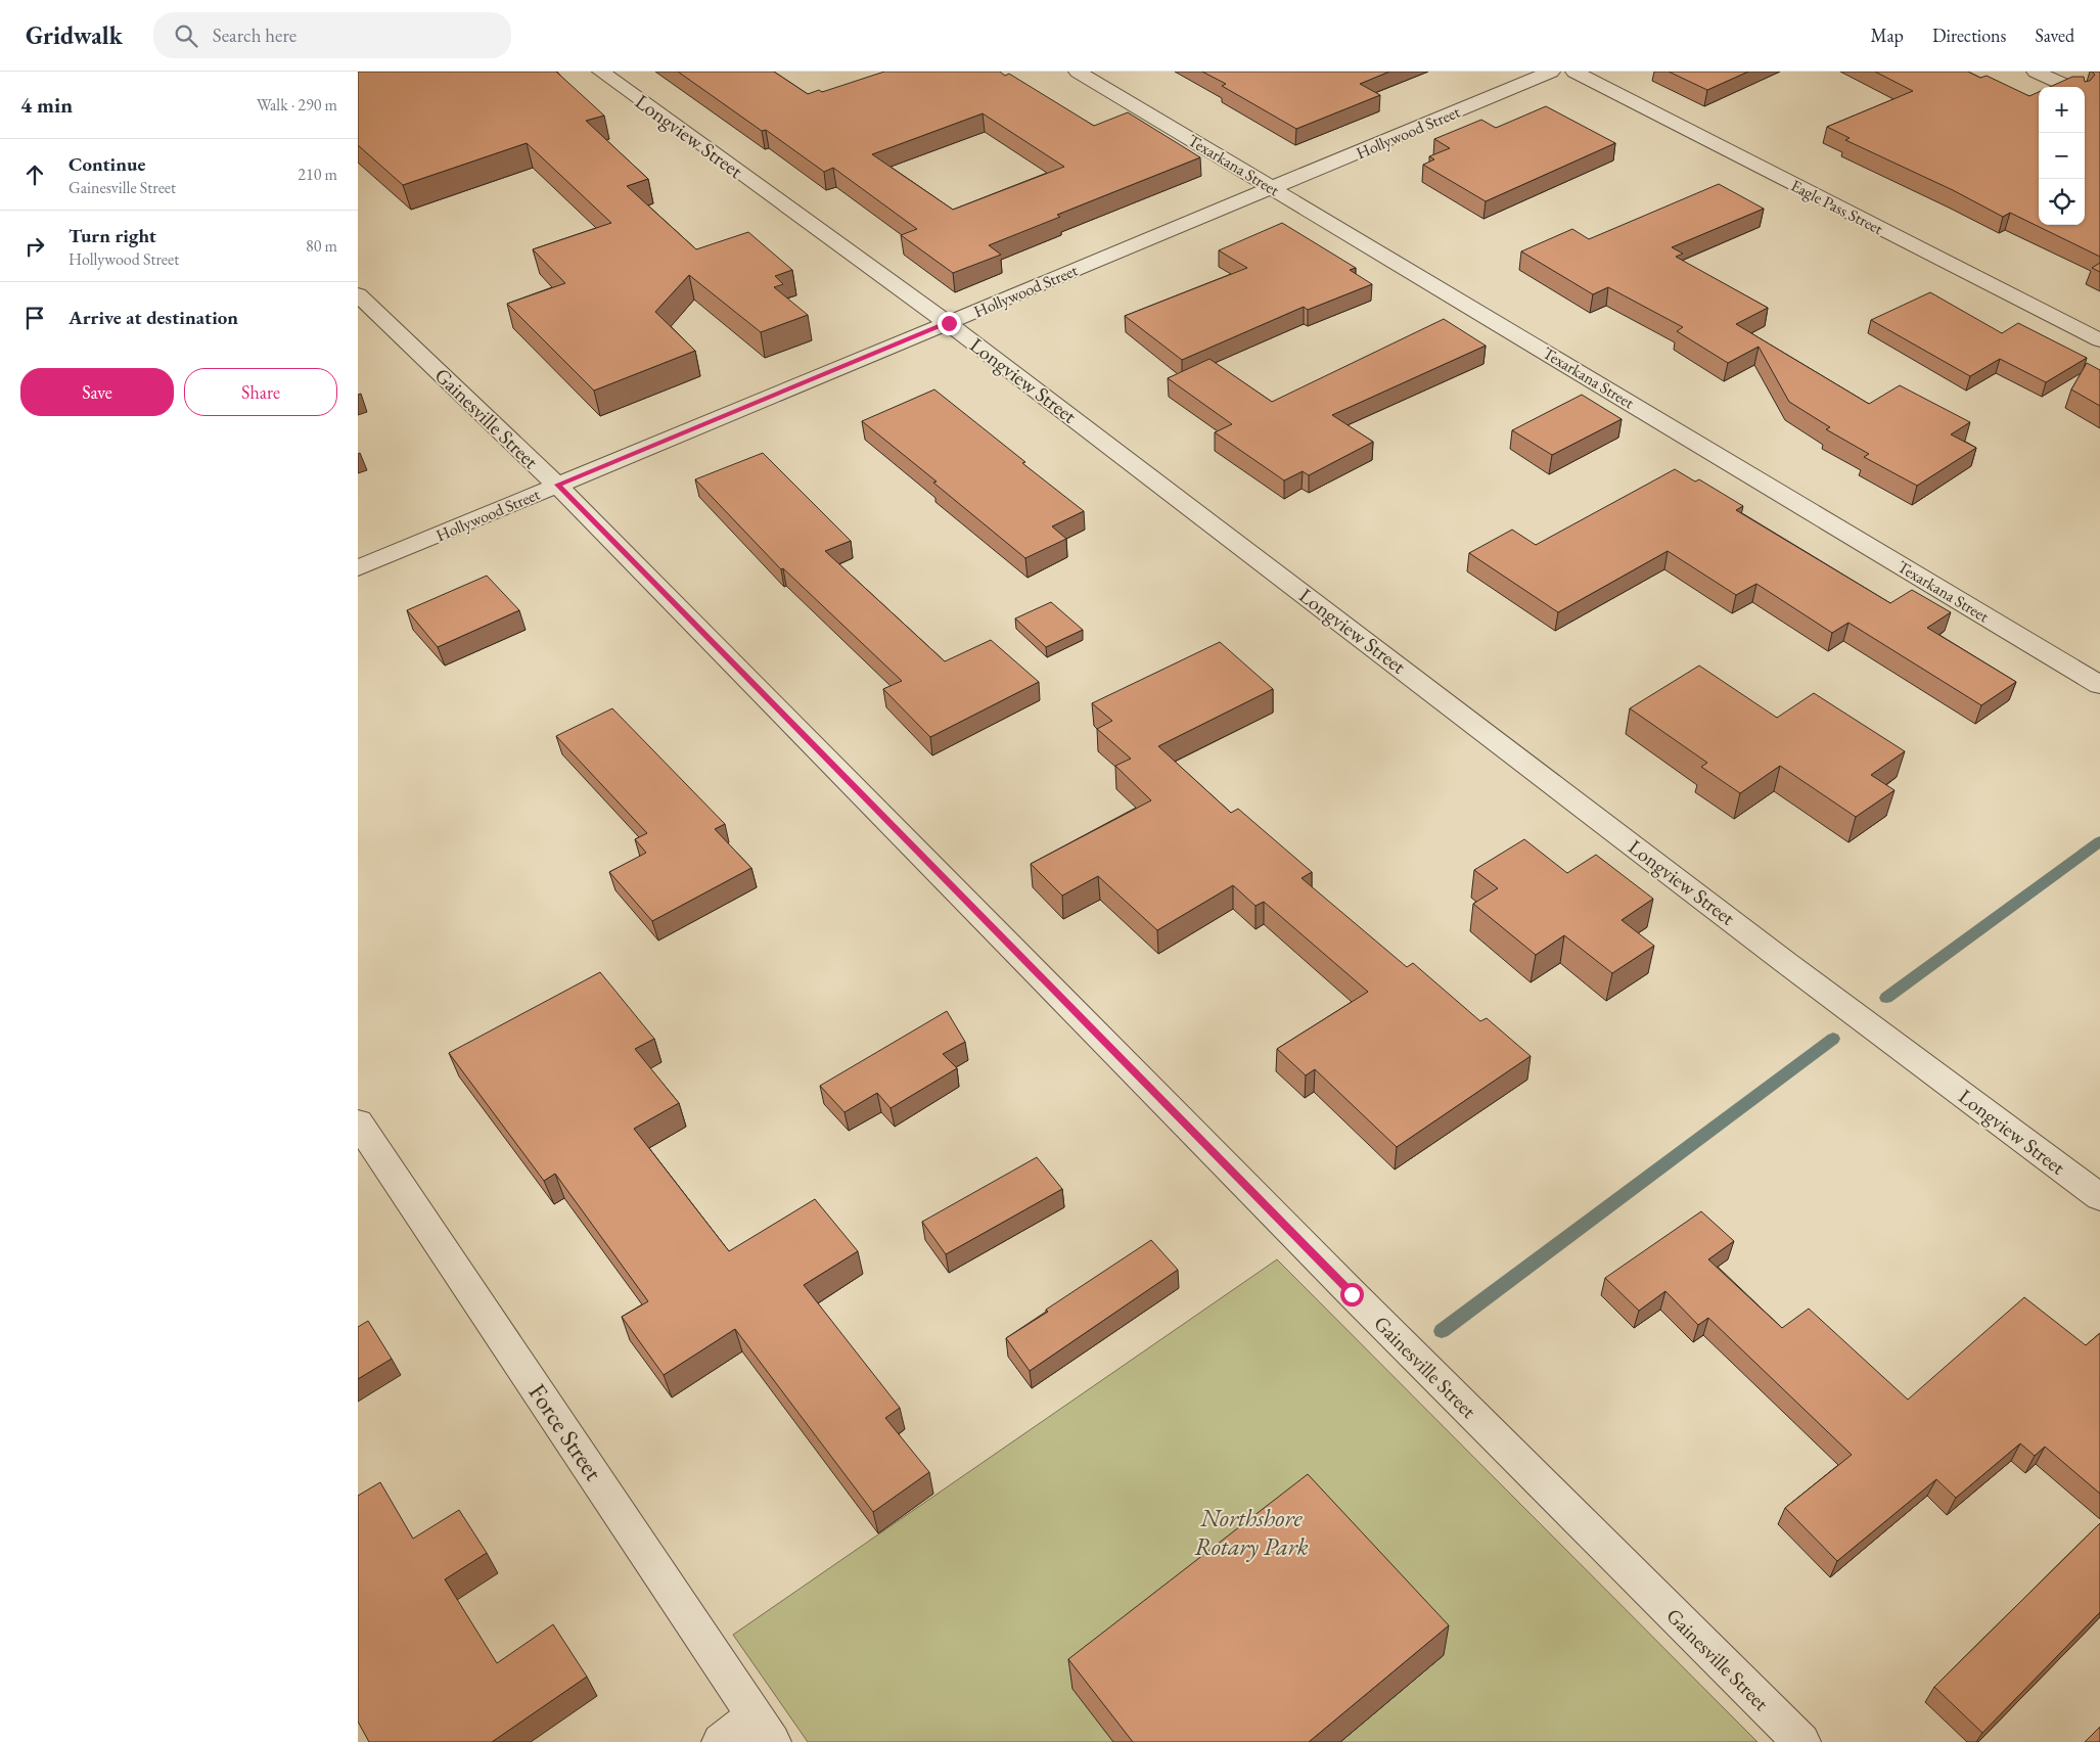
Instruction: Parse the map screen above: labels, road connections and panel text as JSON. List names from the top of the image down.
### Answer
{
  "streets": {
    "street": [
      "Hollywood Street",
      "Longview Street",
      "Texarkana Street",
      "Eagle Pass Street",
      "Gainesville Street",
      "Force Street"
    ]
  },
  "crossings": [
    ["Hollywood Street", "Longview Street"],
    ["Hollywood Street", "Texarkana Street"],
    ["Hollywood Street", "Gainesville Street"]
  ],
  "parks": ["Northshore Rotary Park"],
  "page": {
    "header": "Gridwalk",
    "search": "Search here",
    "nav": ["Map", "Directions", "Saved"],
    "heading": ["4 min", "Walk · 290 m"],
    "map_buttons": ["+", "−"],
    "list": [
      ["Continue", "Gainesville Street", "210 m"],
      ["Turn right", "Hollywood Street", "80 m"],
      "Arrive at destination"
    ],
    "buttons": ["Save", "Share"]
  }
}
